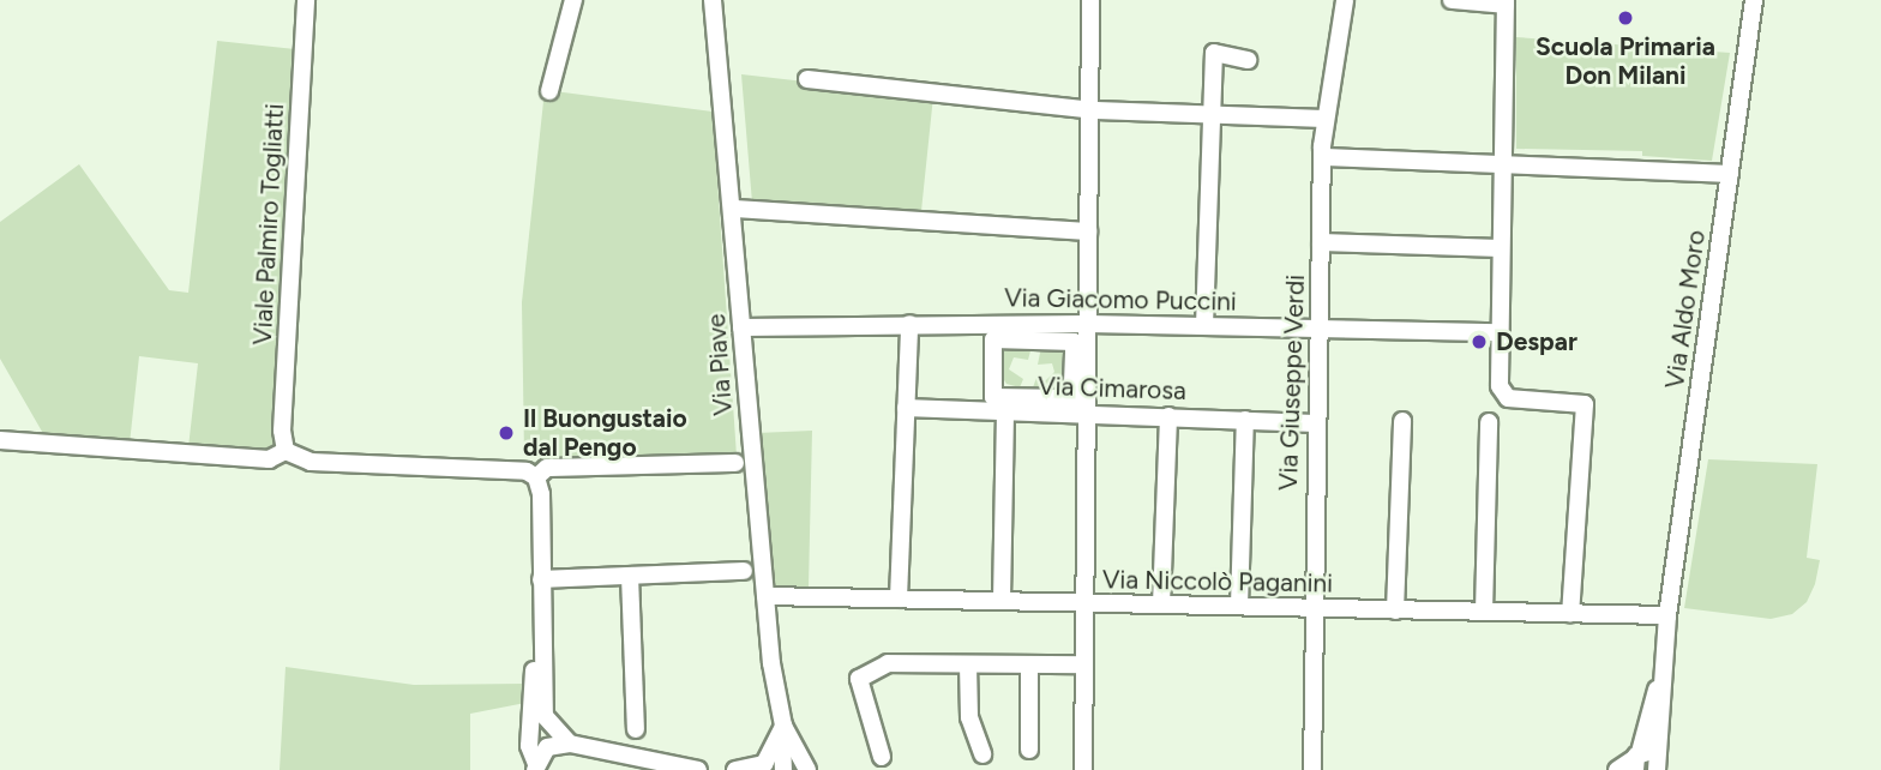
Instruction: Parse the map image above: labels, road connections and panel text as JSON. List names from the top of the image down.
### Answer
{
  "streets": {
    "street": [
      "Viale Palmiro Togliatti",
      "Via Giacomo Puccini",
      "Via Aldo Moro",
      "Via Piave",
      "Via Giuseppe Verdi",
      "Via Cimarosa",
      "Via Niccolò Paganini"
    ]
  },
  "crossings": [
    ["Via Giacomo Puccini", "Via Piave"],
    ["Via Giacomo Puccini", "Via Giuseppe Verdi"],
    ["Via Aldo Moro", "Via Niccolò Paganini"],
    ["Via Piave", "Via Niccolò Paganini"],
    ["Via Giuseppe Verdi", "Via Cimarosa"],
    ["Via Giuseppe Verdi", "Via Niccolò Paganini"]
  ],
  "places": ["Scuola Primaria Don Milani", "Despar", "Il Buongustaio dal Pengo"]
}
